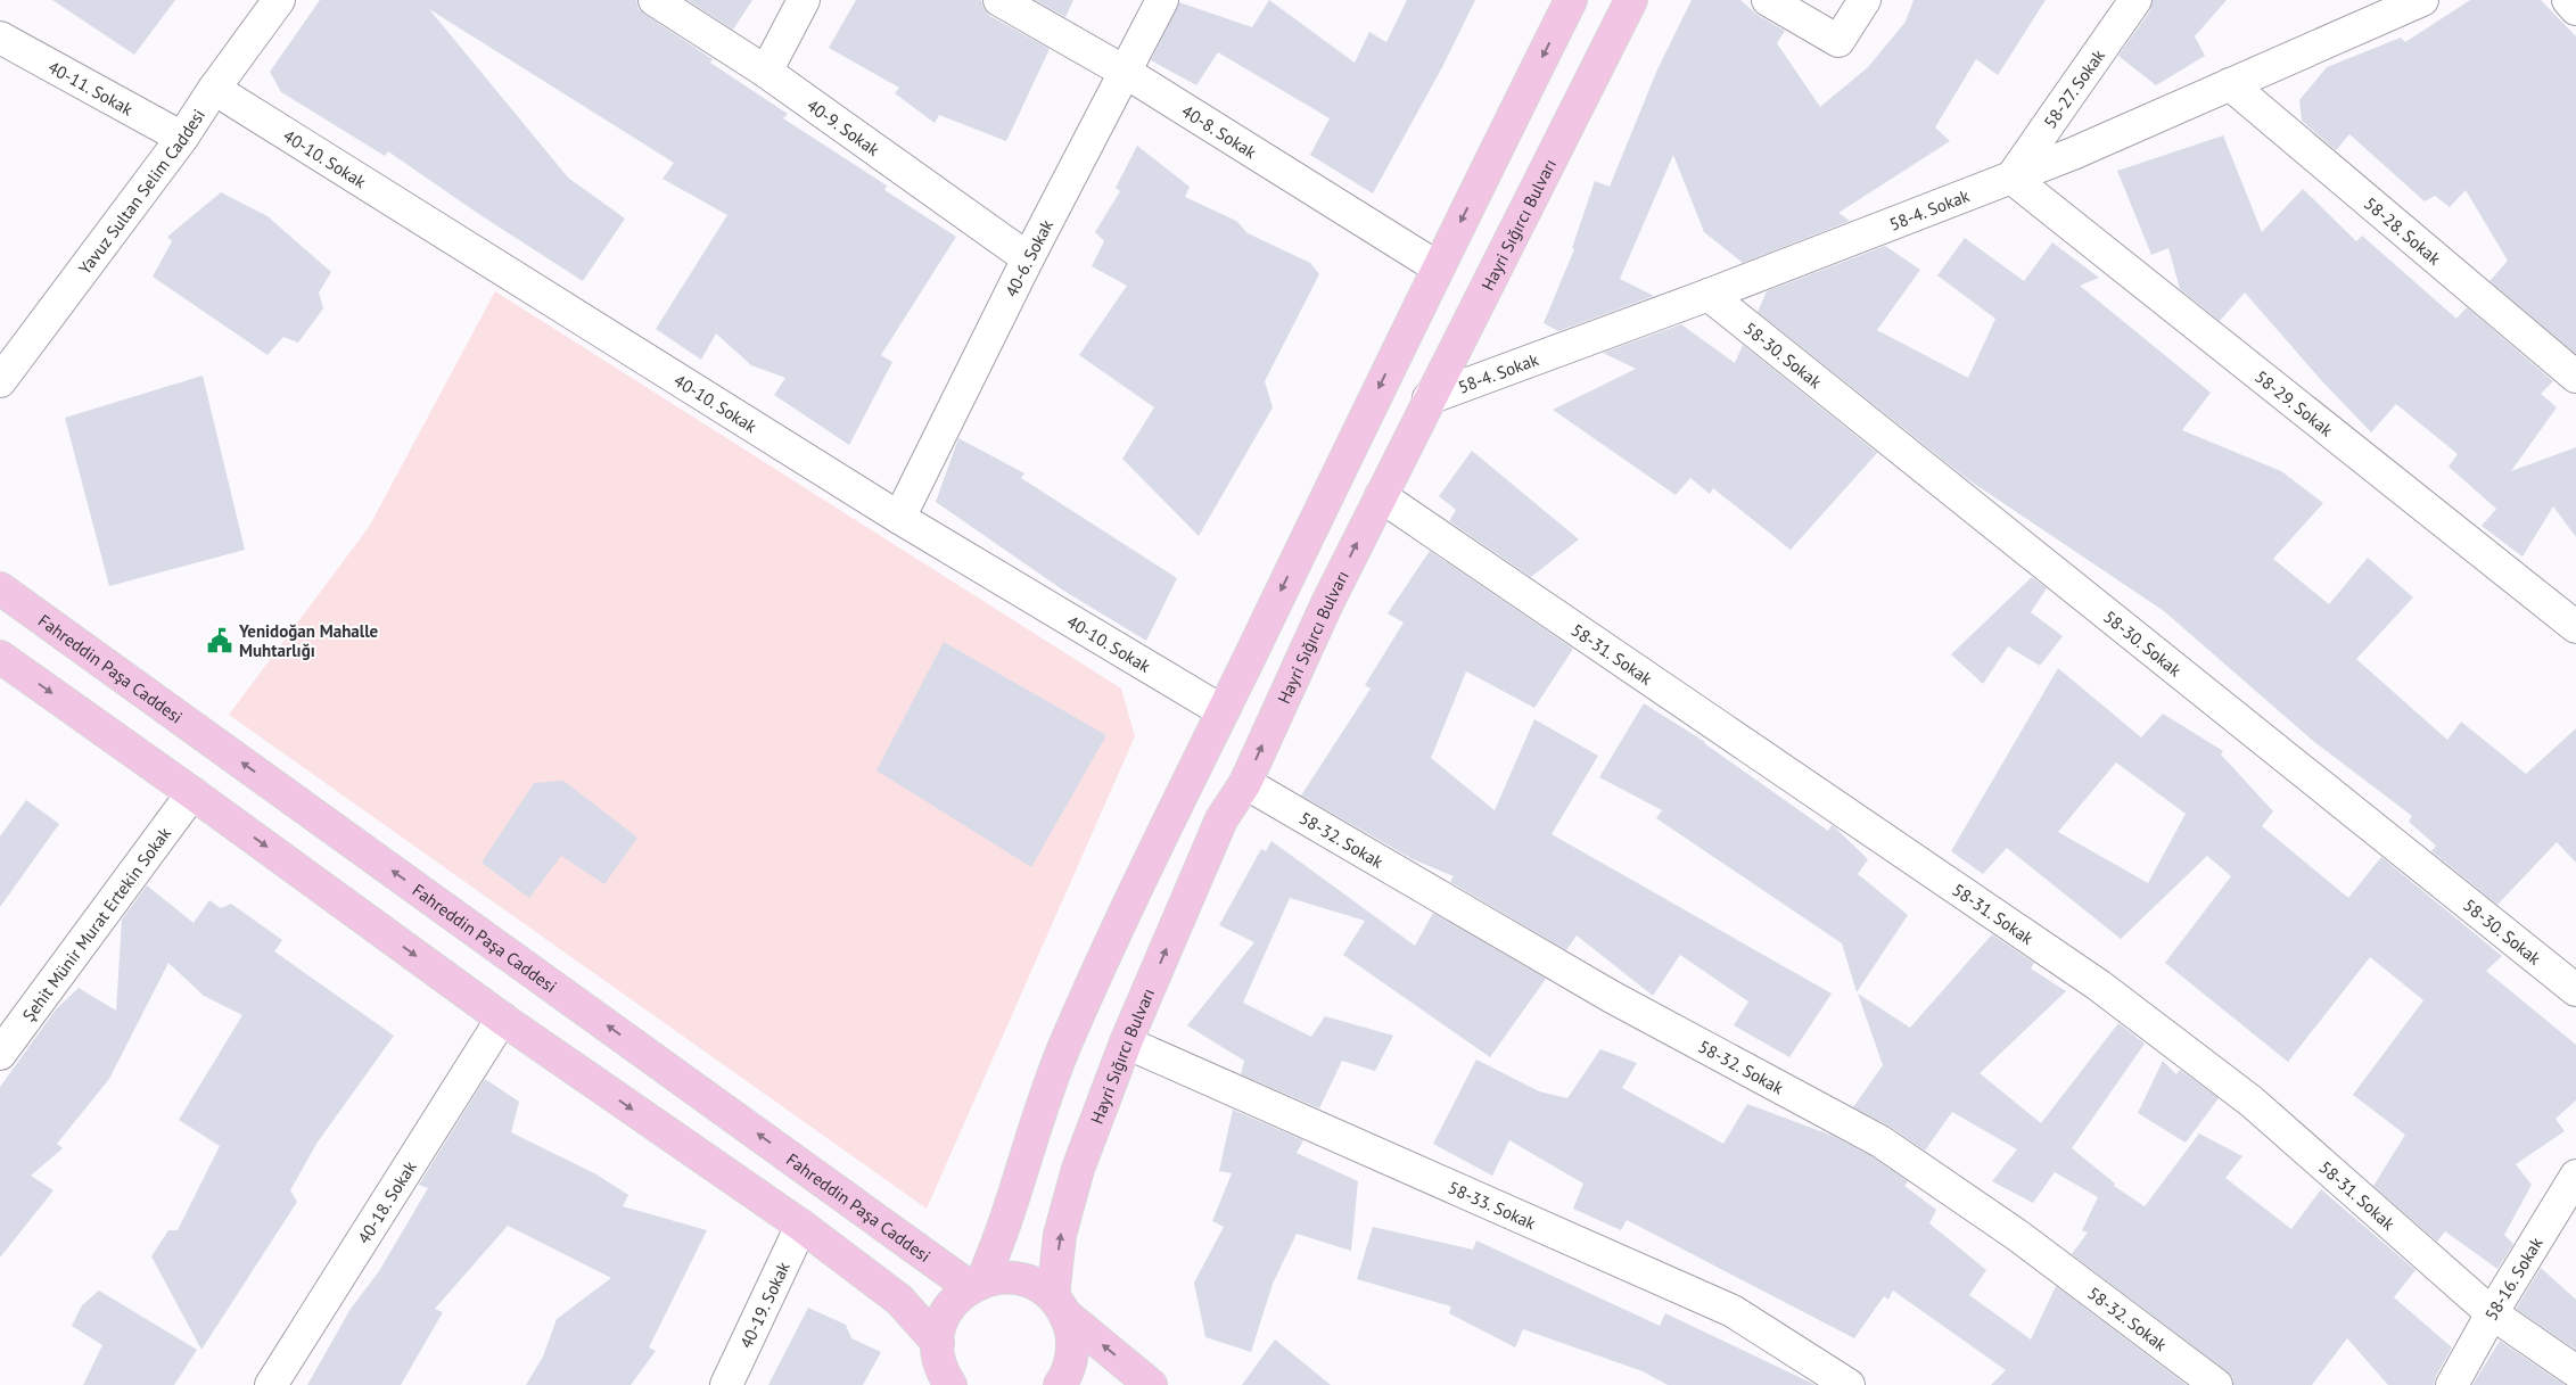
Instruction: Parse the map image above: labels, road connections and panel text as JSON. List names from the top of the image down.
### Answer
{
  "streets": {
    "main road": ["Hayri Sığırcı Bulvarı", "Fahreddin Paşa Caddesi"],
    "street": [
      "40-11. Sokak",
      "58-27. Sokak",
      "40-9. Sokak",
      "40-8. Sokak",
      "40-10. Sokak",
      "Yavuz Sultan Selim Caddesi",
      "58-4. Sokak",
      "58-28. Sokak",
      "40-6. Sokak",
      "58-30. Sokak",
      "58-29. Sokak",
      "58-31. Sokak",
      "58-32. Sokak",
      "Şehit Münir Murat Ertekin Sokak",
      "40-18. Sokak",
      "58-33. Sokak",
      "58-16. Sokak",
      "40-19. Sokak"
    ]
  },
  "crossings": [
    ["40-11. Sokak", "Yavuz Sultan Selim Caddesi"],
    ["58-27. Sokak", "58-4. Sokak"],
    ["58-27. Sokak", "58-29. Sokak"],
    ["40-9. Sokak", "40-6. Sokak"],
    ["40-8. Sokak", "40-6. Sokak"],
    ["40-10. Sokak", "Yavuz Sultan Selim Caddesi"],
    ["40-10. Sokak", "40-6. Sokak"],
    ["58-4. Sokak", "Hayri Sığırcı Bulvarı"],
    ["58-4. Sokak", "58-28. Sokak"],
    ["58-4. Sokak", "58-30. Sokak"],
    ["58-4. Sokak", "58-29. Sokak"],
    ["Hayri Sığırcı Bulvarı", "58-31. Sokak"],
    ["Hayri Sığırcı Bulvarı", "58-32. Sokak"],
    ["Hayri Sığırcı Bulvarı", "58-33. Sokak"],
    ["58-31. Sokak", "58-16. Sokak"]
  ],
  "places": {
    "public building": ["Yenidoğan Mahalle Muhtarlığı"]
  }
}
